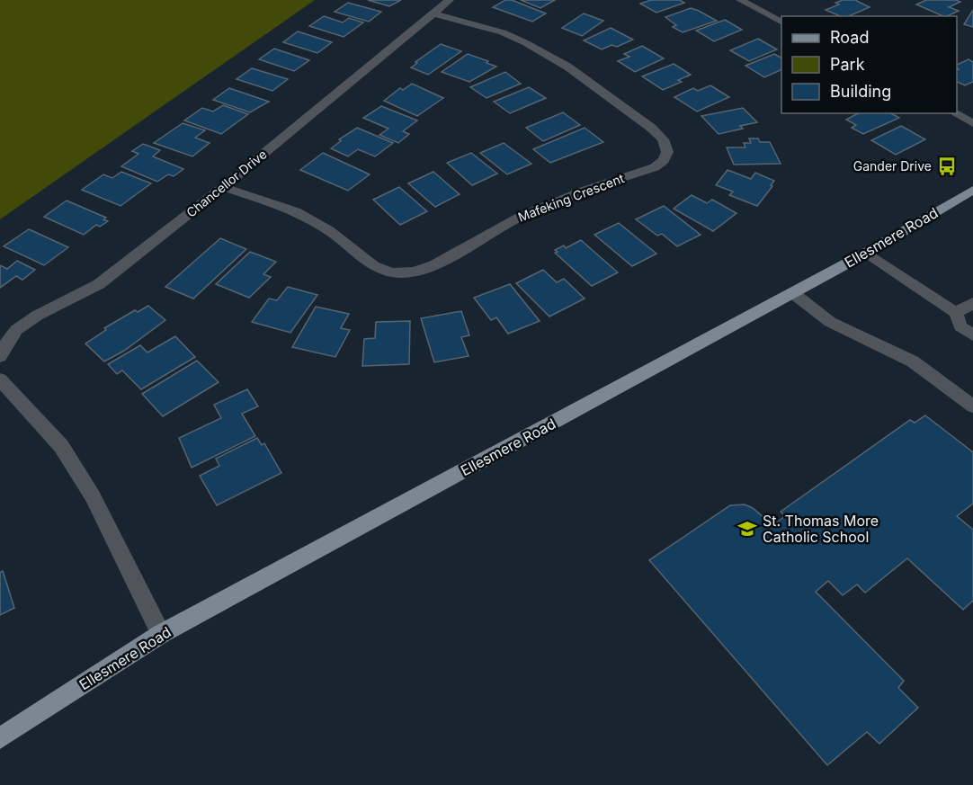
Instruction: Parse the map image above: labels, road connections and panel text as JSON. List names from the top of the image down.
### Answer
{
  "streets": {
    "main road": ["Ellesmere Road"],
    "street": ["Chancellor Drive", "Mafeking Crescent"]
  },
  "crossings": [
    ["Chancellor Drive", "Mafeking Crescent"]
  ],
  "places": {
    "bus stop": ["Gander Drive"],
    "school or university": ["St. Thomas More Catholic School"]
  },
  "legend": ["Road", "Park", "Building"]
}
